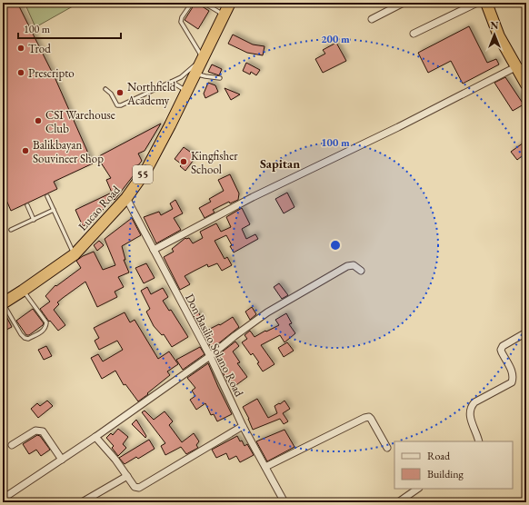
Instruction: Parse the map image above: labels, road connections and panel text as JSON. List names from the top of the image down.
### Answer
{
  "streets": {
    "highway": ["55", "Lucao Road"],
    "street": ["Don Basilio Solano Road"]
  },
  "crossings": [
    ["Lucao Road", "Don Basilio Solano Road"]
  ],
  "districts": ["Sapitan"],
  "places": [
    "Trod",
    "Prescripto",
    "Northfield Academy",
    "CSI Warehouse Club",
    "Balikbayan Souvineer Shop",
    "Kingfisher School"
  ],
  "legend": ["Road", "Building"],
  "scale_bar": "100 m",
  "north": "top",
  "rings": ["200 m", "100 m"]
}
